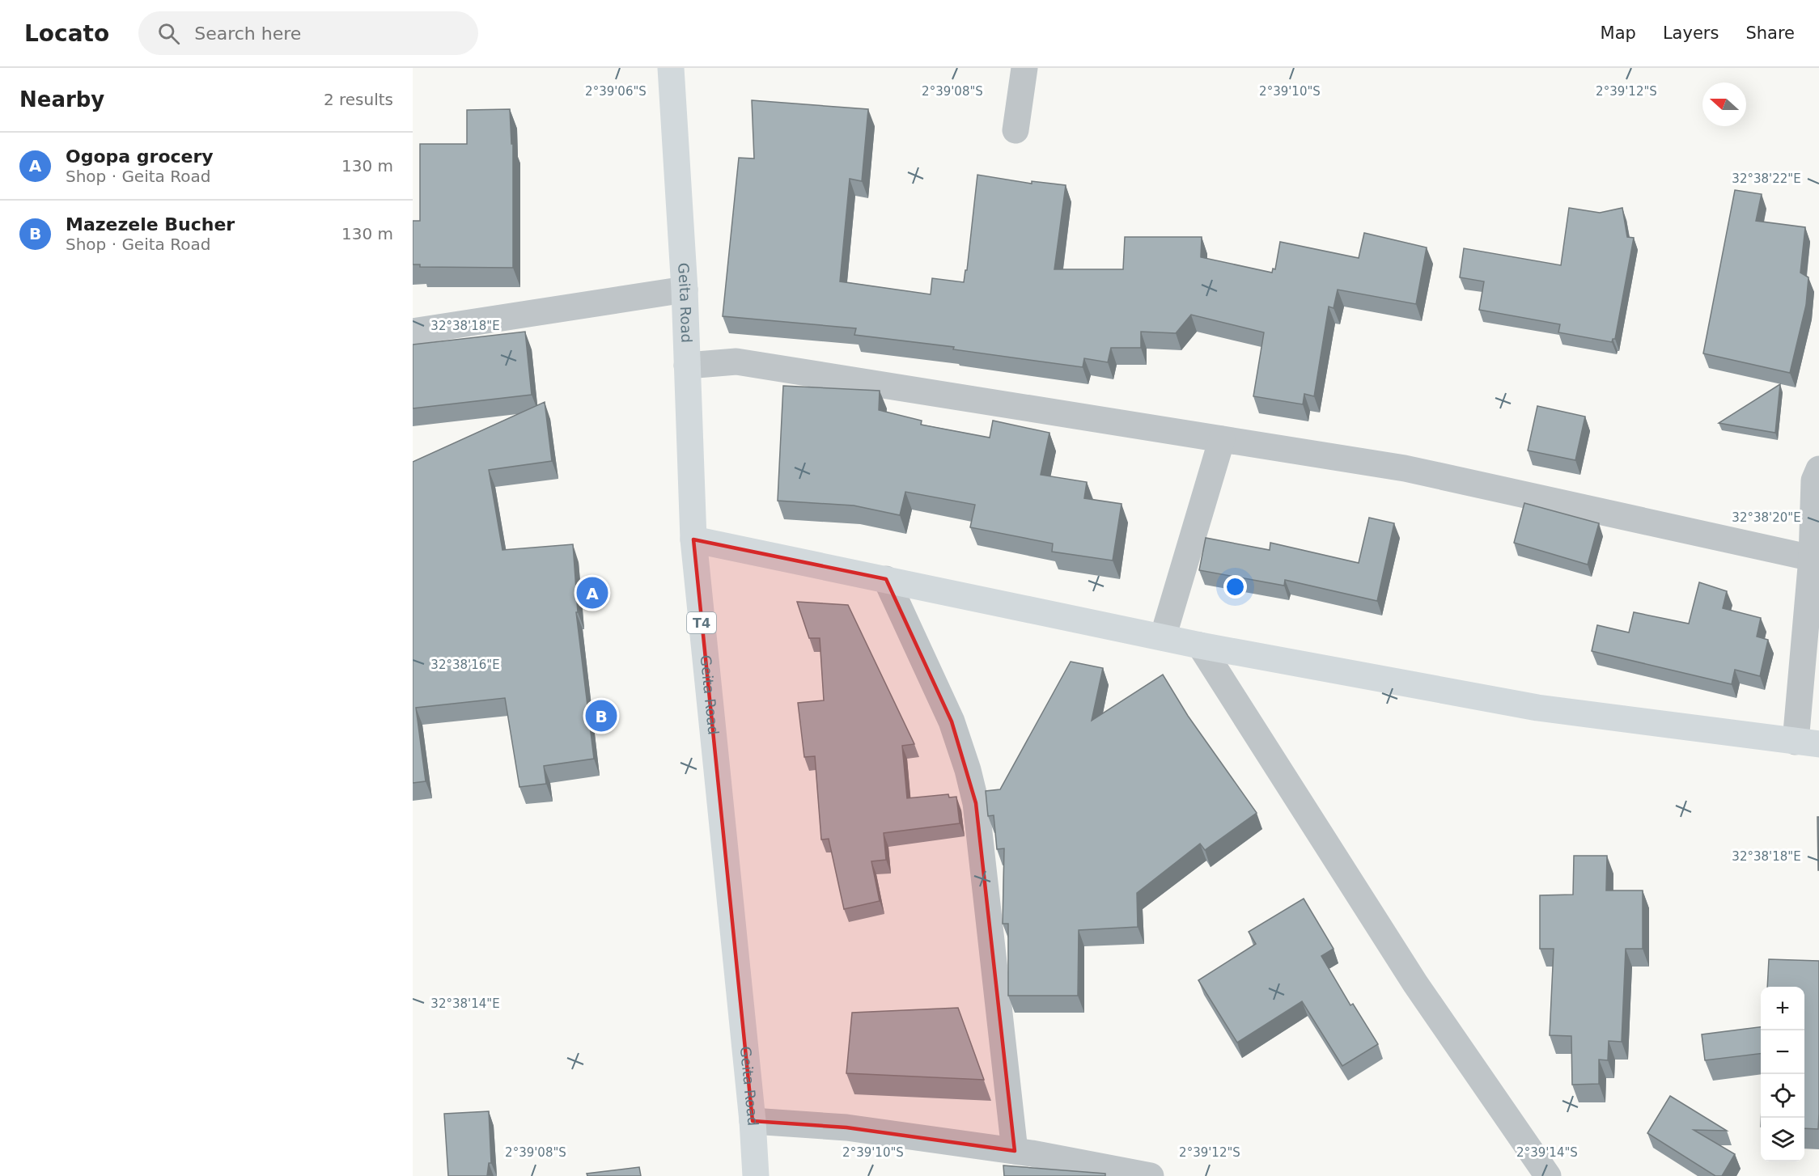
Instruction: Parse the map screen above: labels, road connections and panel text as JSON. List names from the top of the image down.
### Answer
{
  "streets": {
    "main road": ["Geita Road", "T4"]
  },
  "north": "left",
  "page": {
    "header": "Locato",
    "search": "Search here",
    "nav": ["Map", "Layers", "Share"],
    "heading": ["Nearby", "2 results"],
    "list": [
      {
        "mark": "A",
        "name": "Ogopa grocery",
        "note": "Shop · Geita Road",
        "value": "130 m"
      },
      {
        "mark": "B",
        "name": "Mazezele Bucher",
        "note": "Shop · Geita Road",
        "value": "130 m"
      }
    ],
    "pins": ["A", "B"],
    "map_buttons": ["+", "−"]
  },
  "coordinates": [
    "2°39'06\"S",
    "2°39'08\"S",
    "2°39'10\"S",
    "2°39'12\"S",
    "32°38'22\"E",
    "32°38'18\"E",
    "32°38'20\"E",
    "32°38'16\"E",
    "32°38'14\"E",
    "2°39'14\"S"
  ]
}
